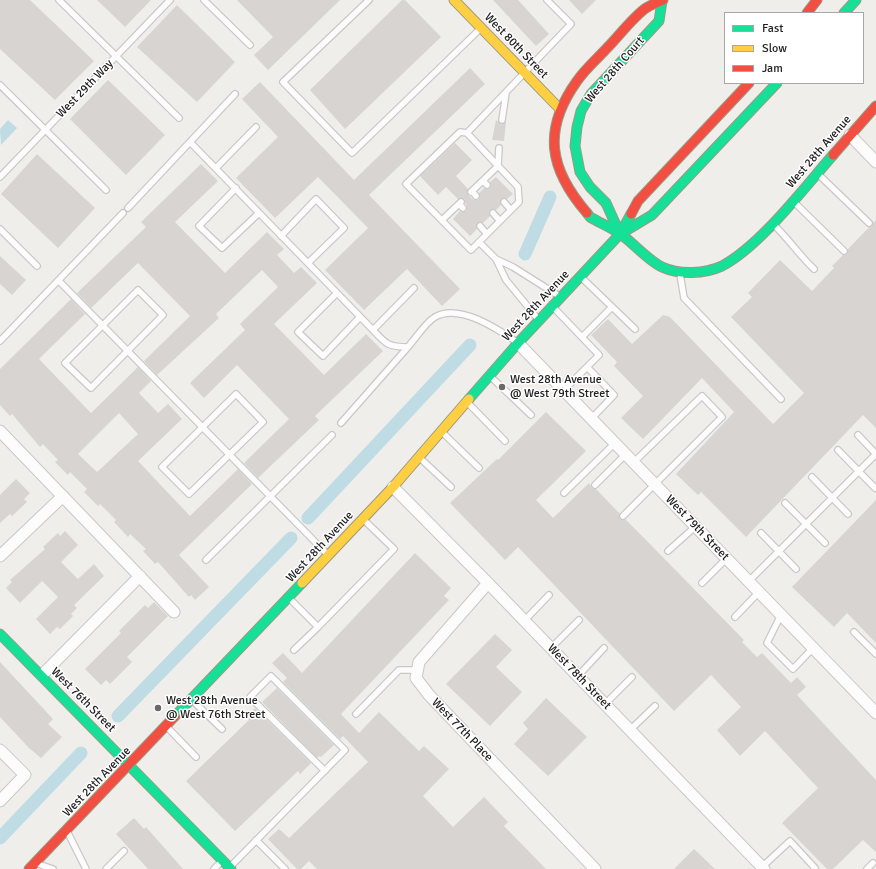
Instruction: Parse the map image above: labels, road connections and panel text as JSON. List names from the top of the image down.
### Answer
{
  "streets": {
    "street": [
      "West 80th Street",
      "West 28th Court",
      "West 28th Avenue",
      "West 79th Street",
      "West 78th Street",
      "West 76th Street",
      "West 77th Place"
    ],
    "lane": ["West 29th Way"]
  },
  "crossings": [
    ["West 80th Street", "West 28th Court"],
    ["West 28th Court", "West 28th Avenue"],
    ["West 28th Avenue", "West 79th Street"],
    ["West 28th Avenue", "West 78th Street"],
    ["West 28th Avenue", "West 76th Street"]
  ],
  "places": ["West 28th Avenue @ West 79th Street", "West 28th Avenue @ West 76th Street"],
  "legend": ["Fast", "Slow", "Jam"]
}
